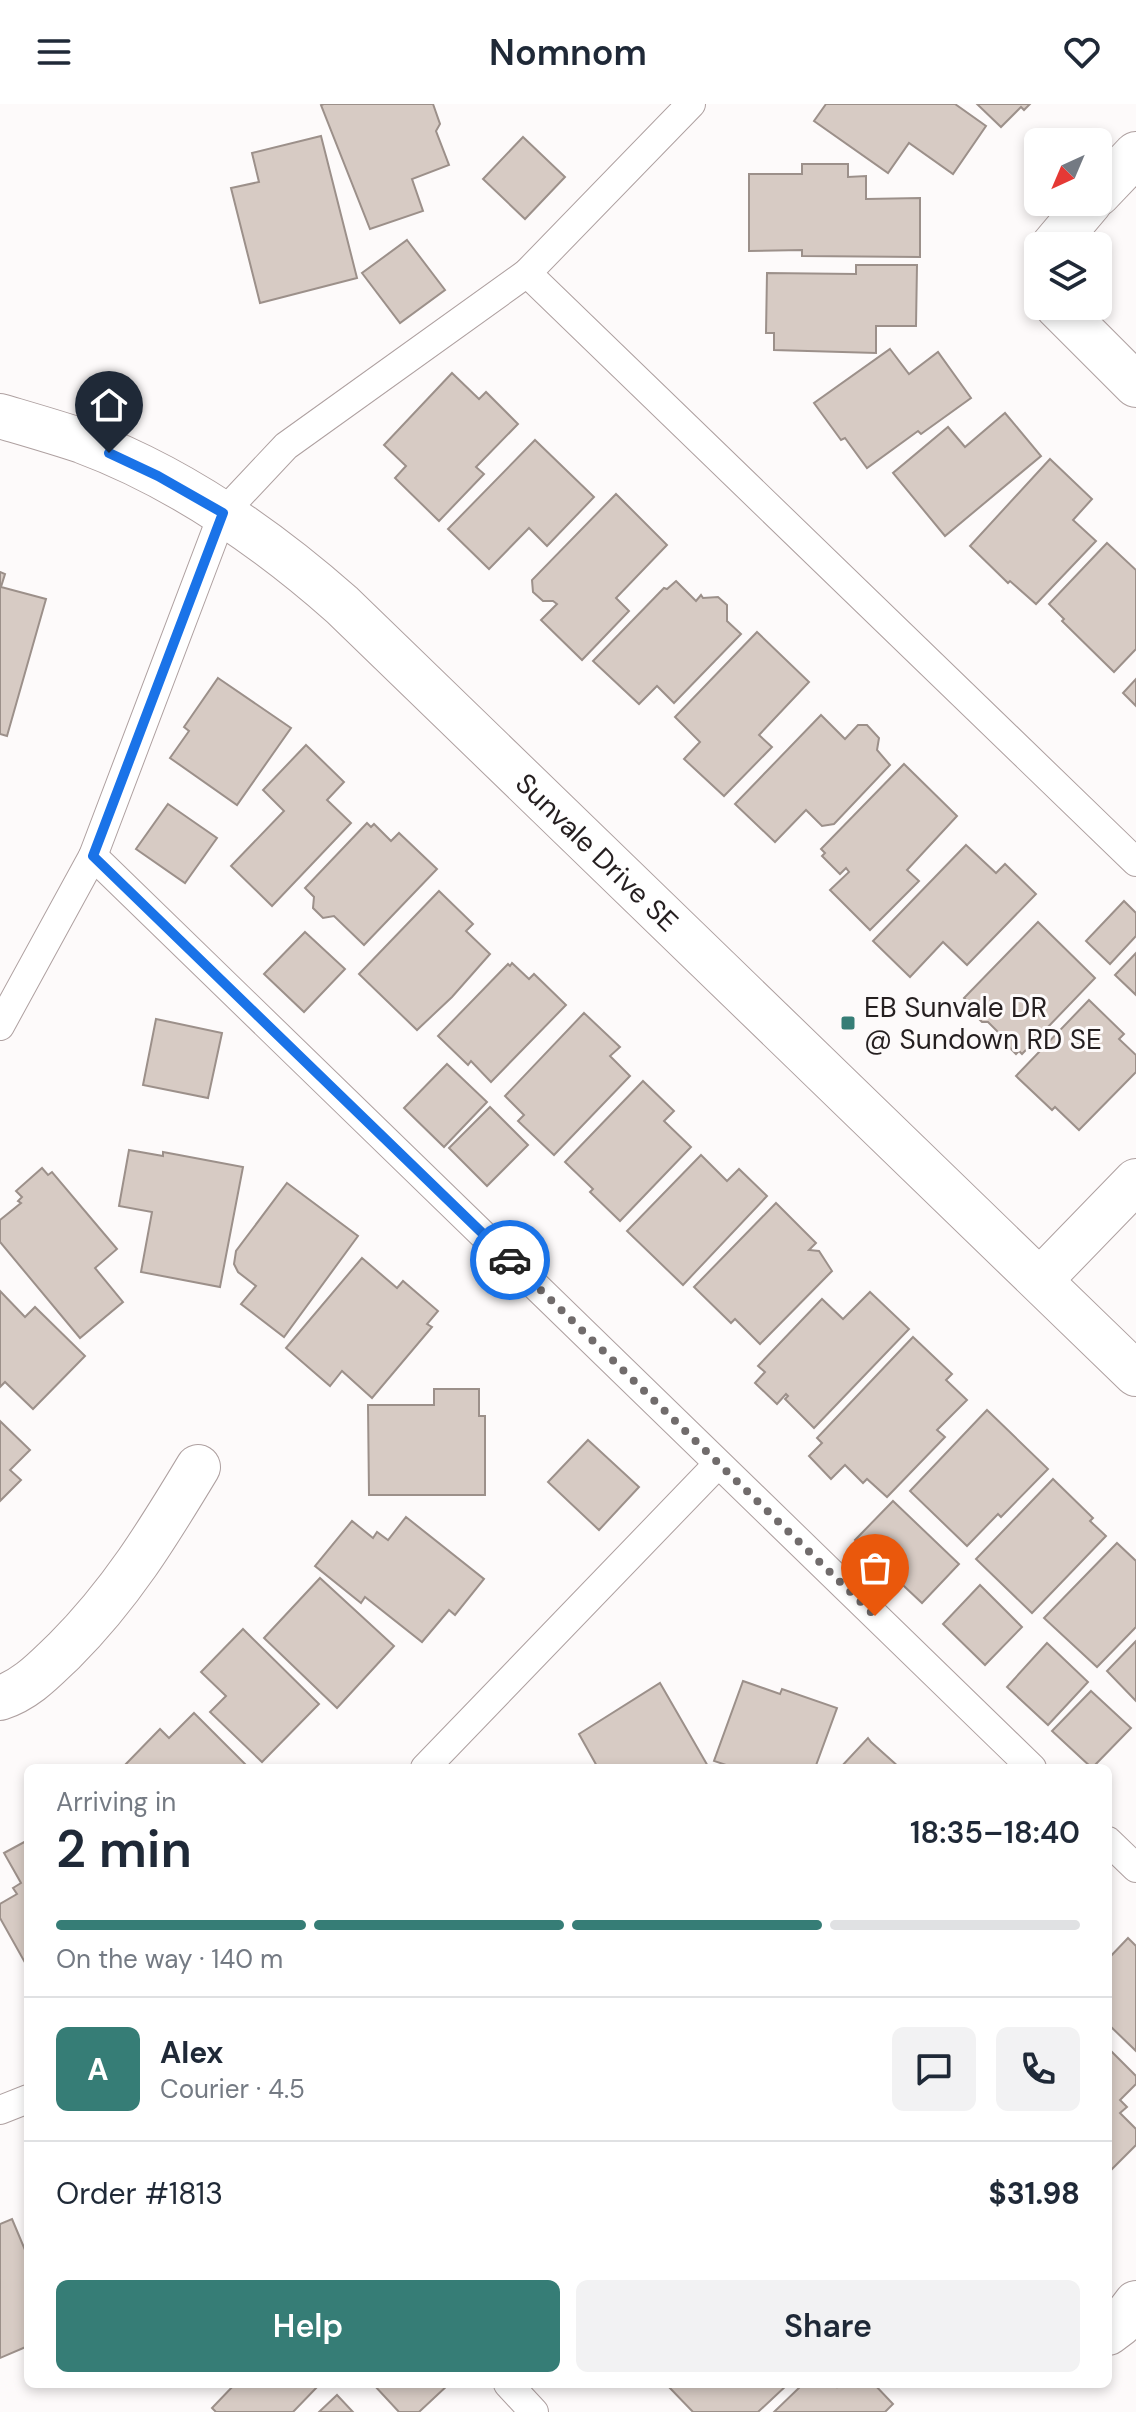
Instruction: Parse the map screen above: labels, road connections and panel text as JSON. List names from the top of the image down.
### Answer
{
  "streets": {
    "street": ["Sunvale Drive SE"]
  },
  "places": {
    "transit": ["EB Sunvale DR @ Sundown RD SE"]
  },
  "north": "bottom left",
  "page": {
    "header": "Nomnom",
    "heading": ["2 min", "Arriving in", "18:35–18:40"],
    "panel": [
      "Alex",
      "Courier · 4.5",
      "Order #1813",
      "$31.98"
    ],
    "bar": "On the way · 140 m",
    "round": "A",
    "buttons": ["Help", "Share"]
  }
}
